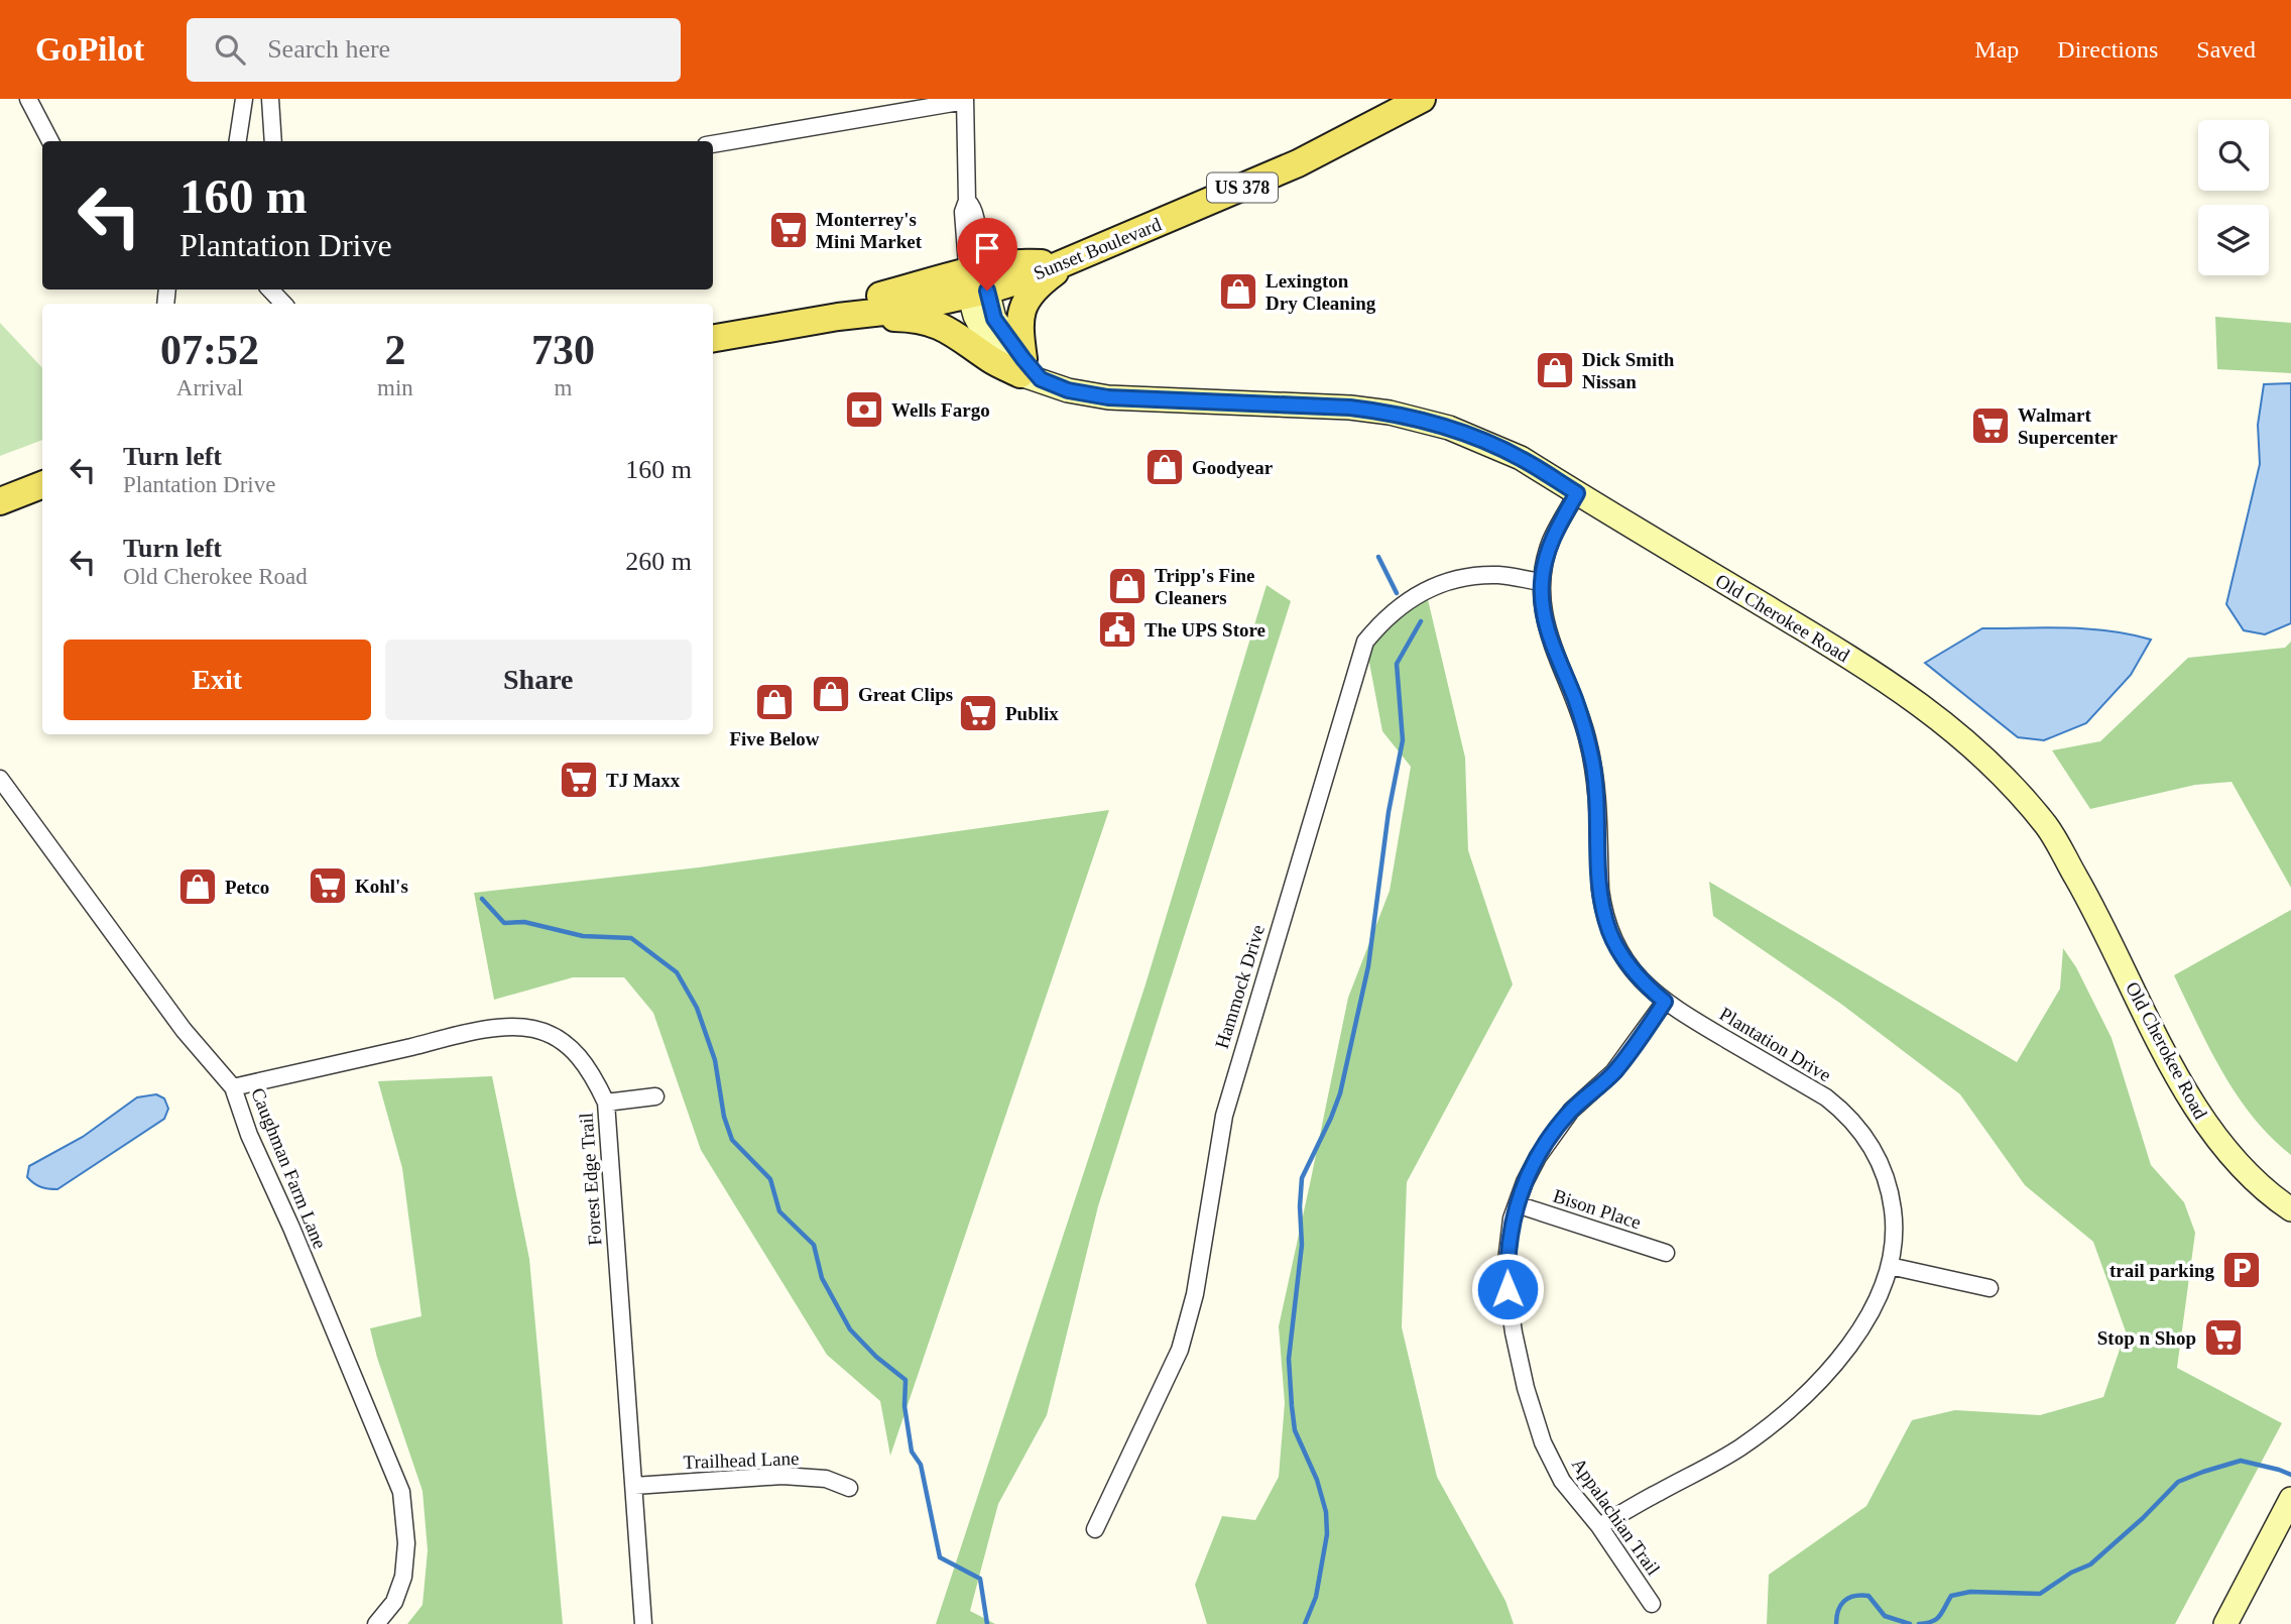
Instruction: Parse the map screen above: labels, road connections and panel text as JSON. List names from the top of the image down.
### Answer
{
  "streets": {
    "main road": ["US 378", "Sunset Boulevard"],
    "street": [
      "Old Cherokee Road",
      "Hammock Drive",
      "Plantation Drive",
      "Caughman Farm Lane",
      "Forest Edge Trail",
      "Bison Place",
      "Trailhead Lane",
      "Appalachian Trail"
    ]
  },
  "crossings": [
    ["Old Cherokee Road", "Plantation Drive"],
    ["Hammock Drive", "Plantation Drive"],
    ["Plantation Drive", "Appalachian Trail"],
    ["Caughman Farm Lane", "Forest Edge Trail"],
    ["Forest Edge Trail", "Trailhead Lane"],
    ["Bison Place", "Appalachian Trail"]
  ],
  "places": {
    "supermarket": [
      "Monterrey's Mini Market",
      "Walmart Supercenter",
      "Publix",
      "TJ Maxx",
      "Kohl's",
      "Stop n Shop"
    ],
    "shop": [
      "Lexington Dry Cleaning",
      "Dick Smith Nissan",
      "Goodyear",
      "Tripp's Fine Cleaners",
      "Great Clips",
      "Five Below",
      "Petco"
    ],
    "bank": ["Wells Fargo"],
    "public building": ["The UPS Store"],
    "parking": ["trail parking"]
  },
  "page": {
    "header": "GoPilot",
    "search": "Search here",
    "nav": ["Map", "Directions", "Saved"],
    "turn": ["160 m", "Plantation Drive"],
    "eta": [
      "07:52",
      "Arrival",
      "2",
      "min",
      "730",
      "m"
    ],
    "list": [
      {
        "name": "Turn left",
        "note": "Plantation Drive",
        "value": "160 m"
      },
      {
        "name": "Turn left",
        "note": "Old Cherokee Road",
        "value": "260 m"
      }
    ],
    "buttons": ["Exit", "Share"]
  }
}
